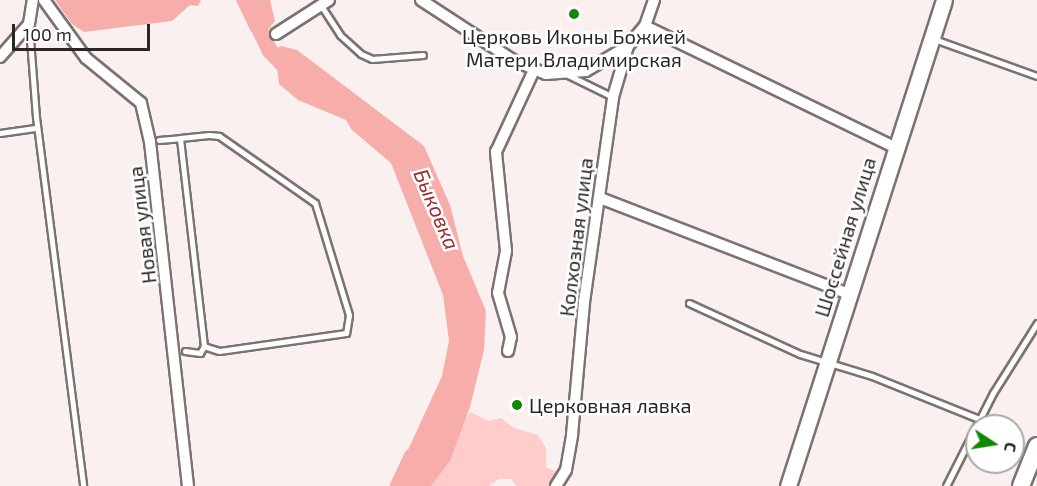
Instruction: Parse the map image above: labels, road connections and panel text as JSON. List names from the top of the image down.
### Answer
{
  "streets": {
    "street": ["Новая улица", "Колхозная улица", "Шоссейная улица"]
  },
  "water": ["Быковка"],
  "places": ["Церковь Иконы Божией Матери Владимирская", "Церковная лавка"],
  "scale_bar": "100 m",
  "north": "right"
}
